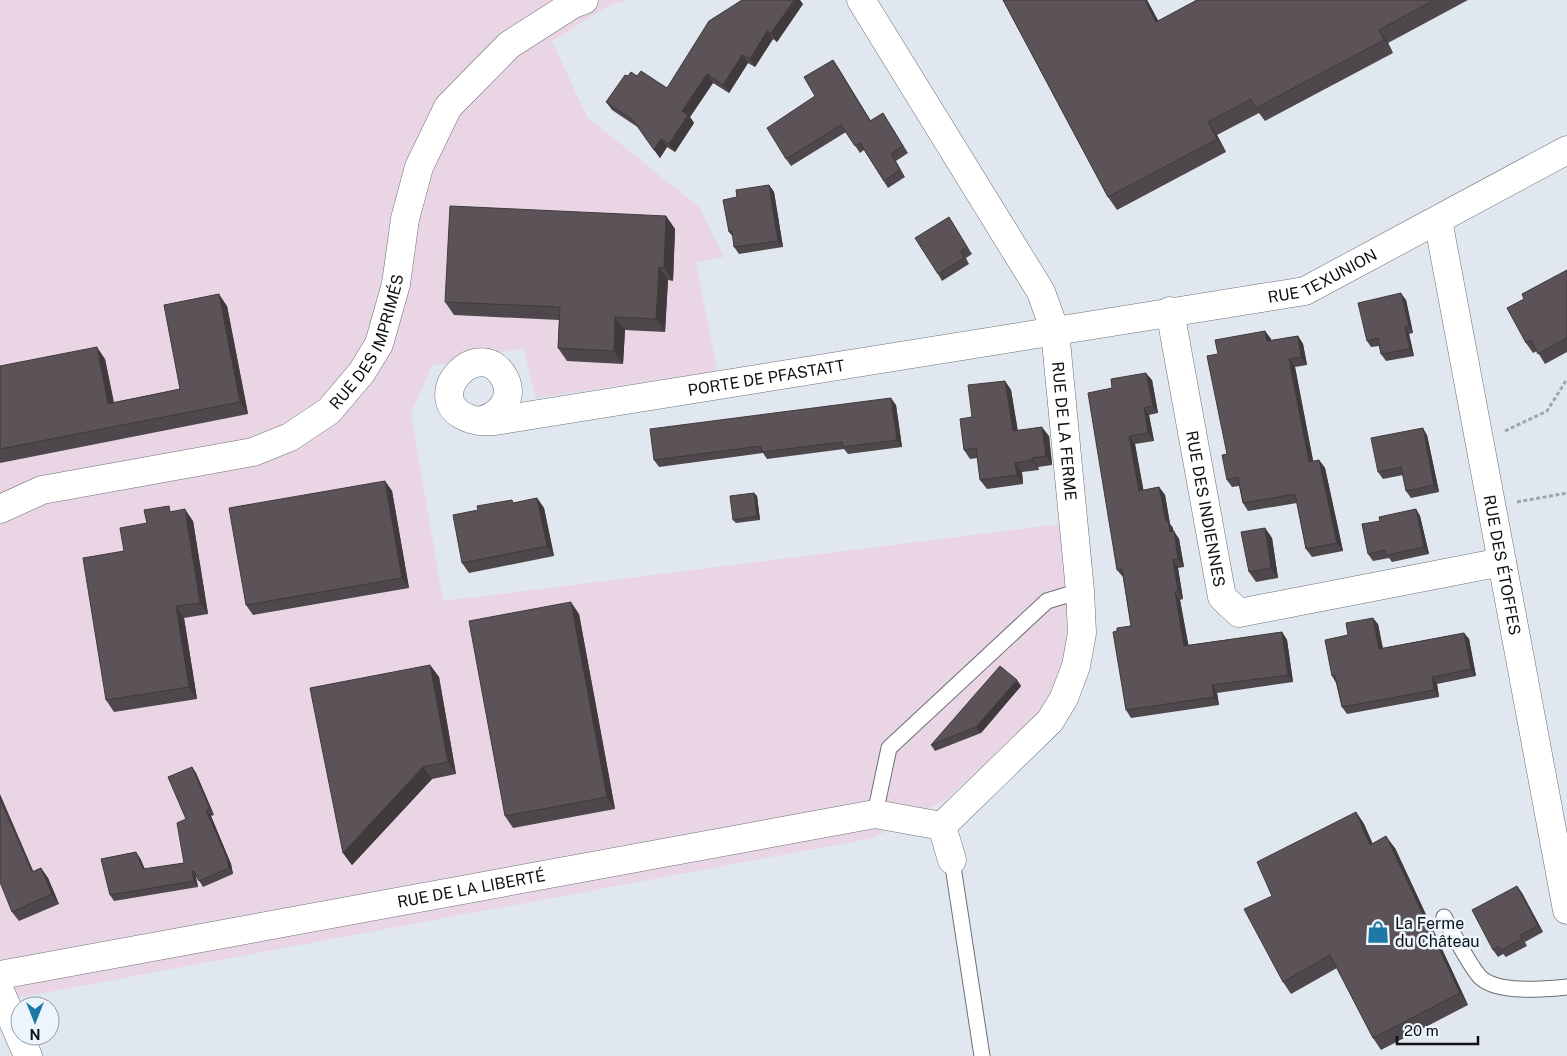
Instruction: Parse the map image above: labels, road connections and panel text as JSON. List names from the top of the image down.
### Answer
{
  "streets": {
    "street": [
      "RUE TEXUNION",
      "RUE DES IMPRIMÉS",
      "PORTE DE PFASTATT",
      "RUE DE LA FERME",
      "RUE DES INDIENNES",
      "RUE DES ÉTOFFES",
      "RUE DE LA LIBERTÉ"
    ]
  },
  "crossings": [
    ["RUE TEXUNION", "PORTE DE PFASTATT"],
    ["RUE TEXUNION", "RUE DE LA FERME"],
    ["RUE TEXUNION", "RUE DES INDIENNES"],
    ["RUE TEXUNION", "RUE DES ÉTOFFES"],
    ["PORTE DE PFASTATT", "RUE DE LA FERME"],
    ["RUE DE LA FERME", "RUE DE LA LIBERTÉ"],
    ["RUE DES INDIENNES", "RUE DES ÉTOFFES"]
  ],
  "places": {
    "shop": ["La Ferme du Château"]
  },
  "scale_bar": "20 m",
  "north": "bottom"
}
